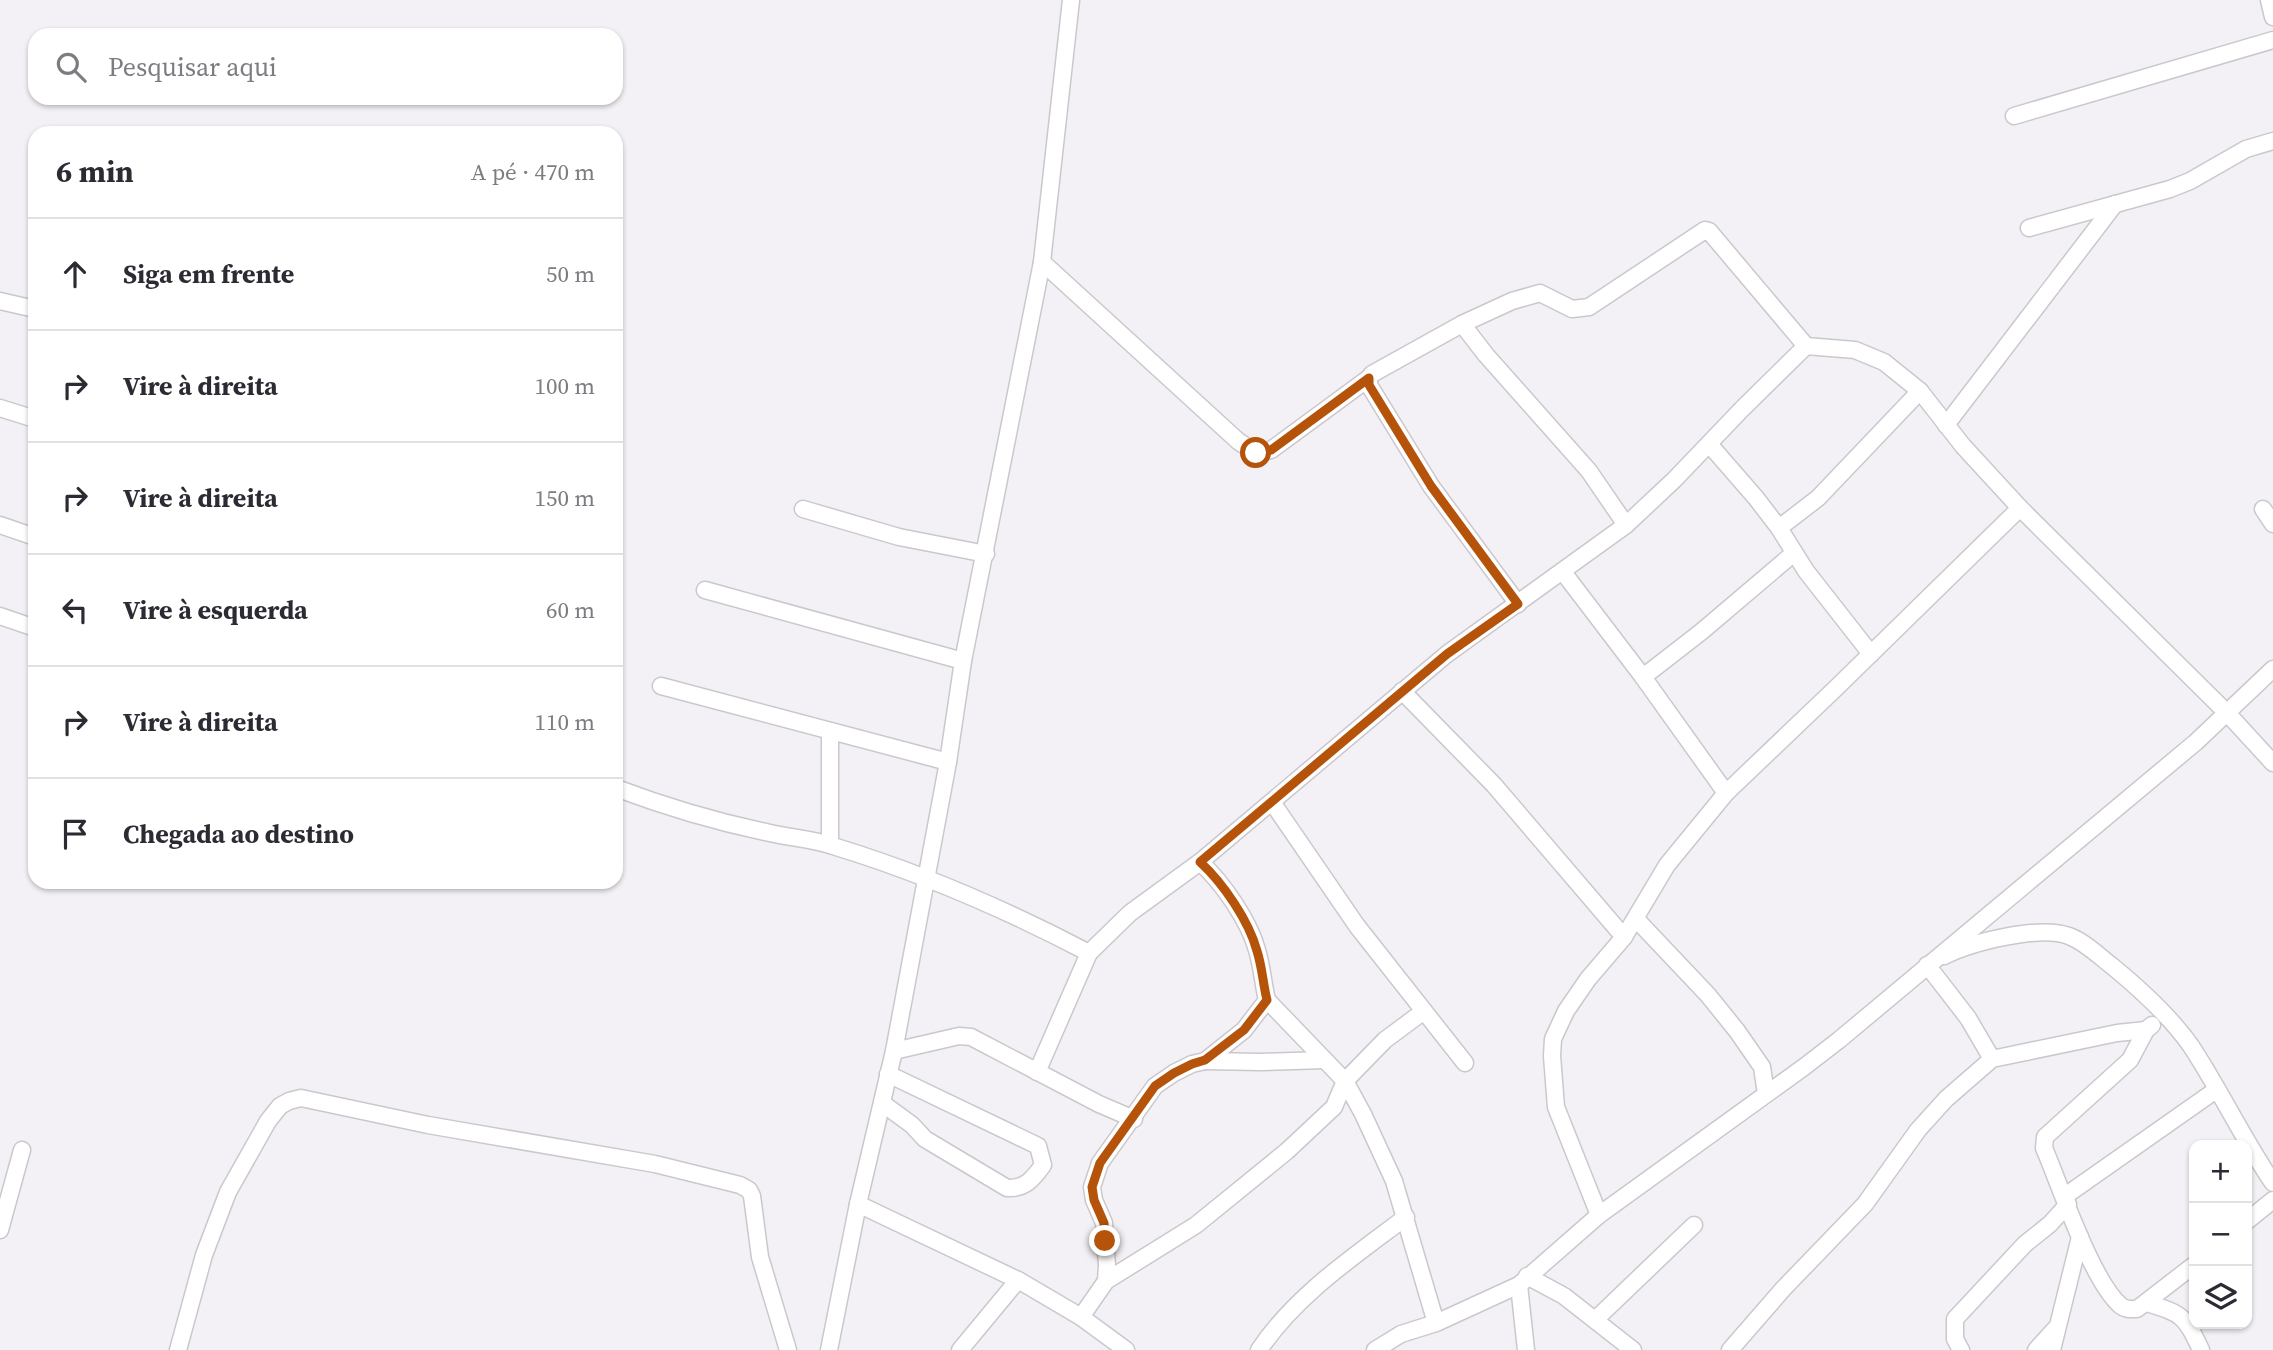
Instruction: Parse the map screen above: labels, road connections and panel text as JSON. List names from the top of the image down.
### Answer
{
  "page": {
    "search": "Pesquisar aqui",
    "heading": ["6 min", "A pé · 470 m"],
    "list": [
      ["Siga em frente", "50 m"],
      ["Vire à direita", "100 m"],
      ["Vire à direita", "150 m"],
      ["Vire à esquerda", "60 m"],
      ["Vire à direita", "110 m"],
      "Chegada ao destino"
    ],
    "map_buttons": ["+", "−"]
  }
}
